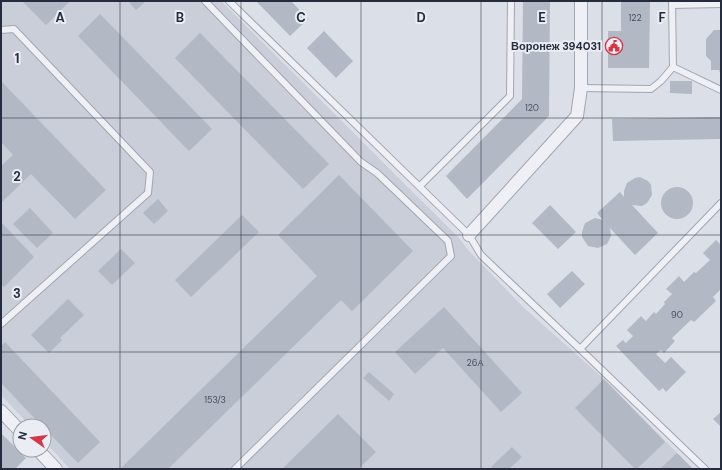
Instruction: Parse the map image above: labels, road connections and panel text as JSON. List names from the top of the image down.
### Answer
{
  "places": {
    "public building": ["Воронеж 394031"]
  },
  "house_numbers": [
    "122",
    "120",
    "90",
    "26А",
    "153/3"
  ],
  "north": "left",
  "grid": {
    "columns": [
      "A",
      "B",
      "C",
      "D",
      "E",
      "F"
    ],
    "rows": ["1", "2", "3"]
  }
}
